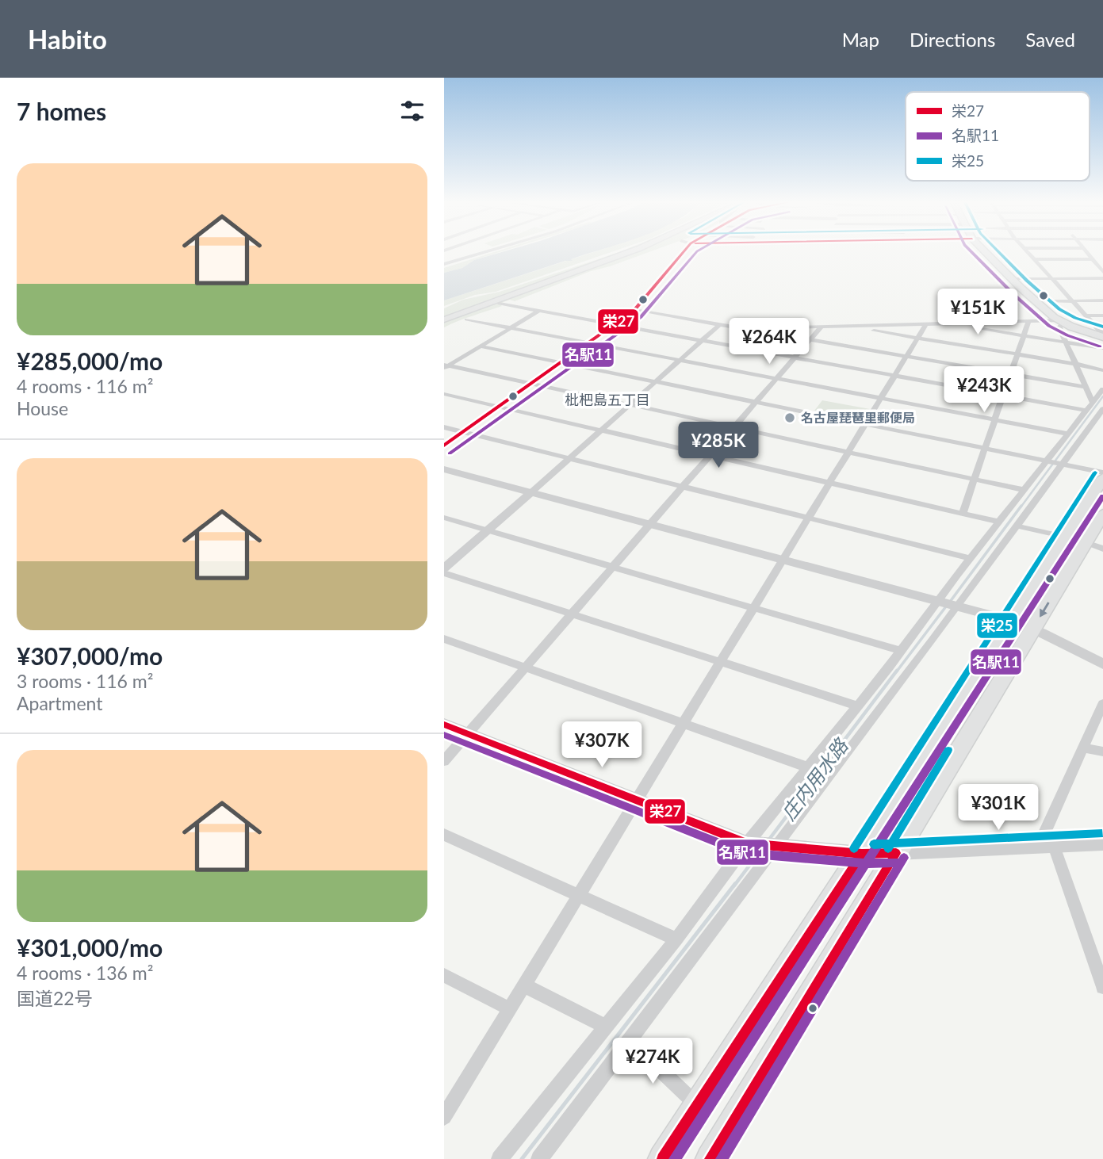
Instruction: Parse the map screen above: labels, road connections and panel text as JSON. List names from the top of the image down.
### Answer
{
  "districts": ["枇杷島五丁目"],
  "water": ["庄内用水路"],
  "places": ["名古屋琵琶里郵便局"],
  "lines": ["transit line 栄27", "transit line 名駅11", "transit line 栄25"],
  "legend": ["栄27", "名駅11", "栄25"],
  "page": {
    "header": "Habito",
    "nav": ["Map", "Directions", "Saved"],
    "heading": "7 homes",
    "list": [
      {
        "name": "¥285,000/mo",
        "note": "4 rooms · 116 m² · House"
      },
      {
        "name": "¥307,000/mo",
        "note": "3 rooms · 116 m² · Apartment"
      },
      {
        "name": "¥301,000/mo",
        "note": "4 rooms · 136 m² · 国道22号"
      }
    ],
    "price": [
      "¥151K",
      "¥264K",
      "¥243K",
      "¥285K",
      "¥307K",
      "¥301K",
      "¥274K"
    ]
  }
}
